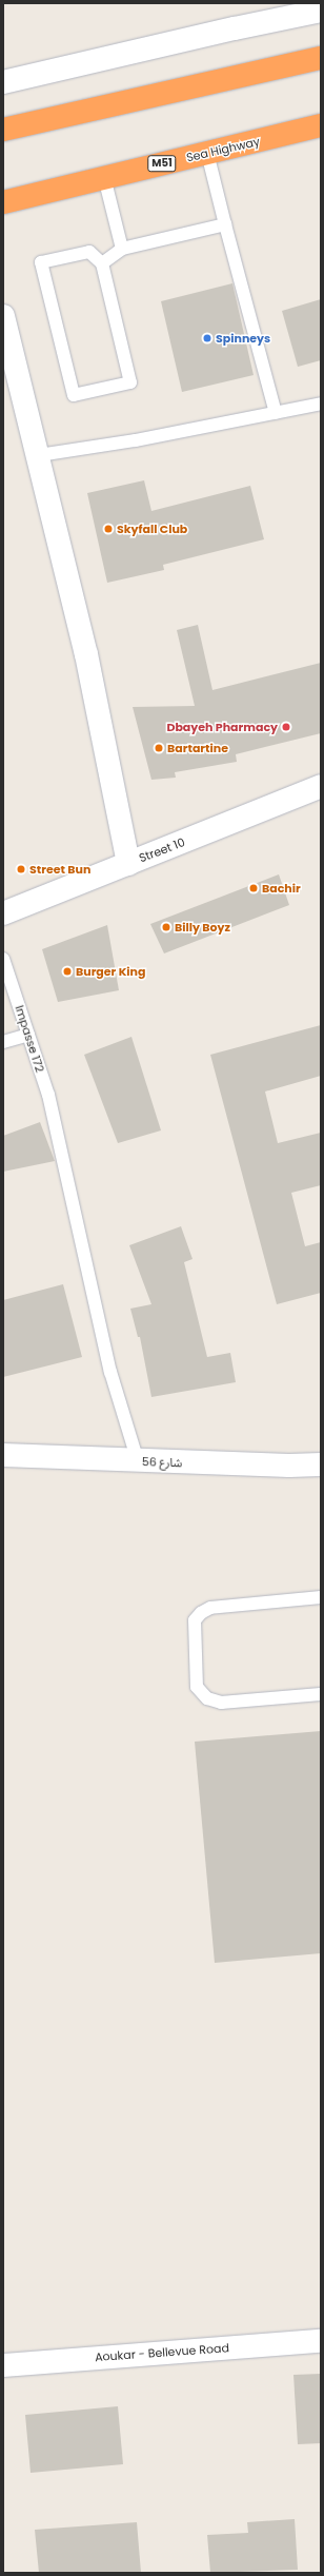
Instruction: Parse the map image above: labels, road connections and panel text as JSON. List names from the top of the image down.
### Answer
{
  "streets": {
    "highway": ["Sea Highway", "M51"],
    "street": ["Street 10", "شارع 56", "Aoukar - Bellevue Road"],
    "lane": ["Impasse 172"]
  },
  "crossings": [
    ["Impasse 172", "شارع 56"]
  ],
  "places": [
    "Spinneys",
    "Skyfall Club",
    "Dbayeh Pharmacy",
    "Bartartine",
    "Street Bun",
    "Bachir",
    "Billy Boyz",
    "Burger King"
  ]
}
